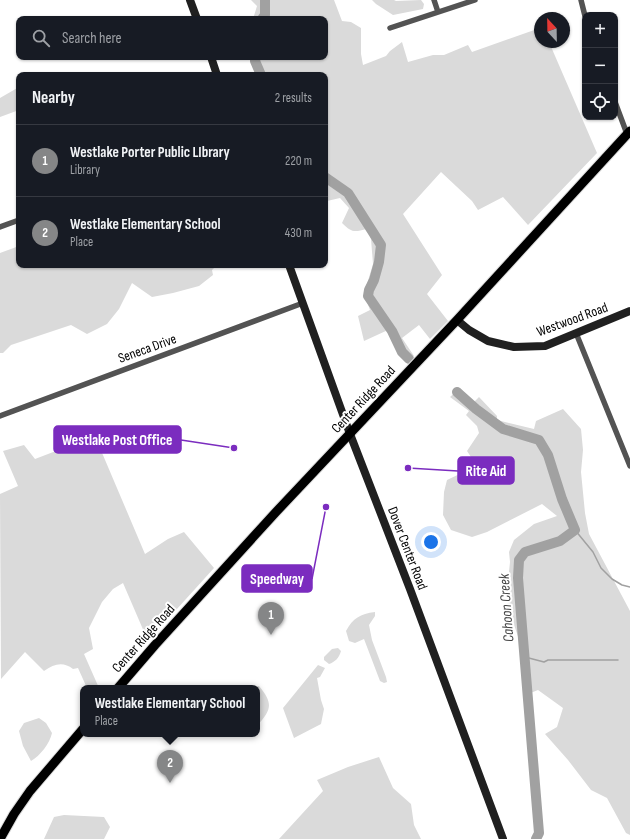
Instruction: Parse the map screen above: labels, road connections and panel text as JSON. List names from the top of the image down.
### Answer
{
  "streets": {
    "main road": ["Center Ridge Road"],
    "street": ["Westwood Road", "Seneca Drive", "Dover Center Road"]
  },
  "crossings": [
    ["Westwood Road", "Center Ridge Road"],
    ["Seneca Drive", "Dover Center Road"],
    ["Center Ridge Road", "Dover Center Road"]
  ],
  "water": ["Cahoon Creek"],
  "places": ["Westlake Post Office", "Rite Aid", "Speedway"],
  "north": "top",
  "page": {
    "map_buttons": ["+", "−"],
    "search": "Search here",
    "heading": ["Nearby", "2 results"],
    "list": [
      {
        "mark": "1",
        "name": "Westlake Porter Public LIbrary",
        "note": "Library",
        "value": "220 m"
      },
      {
        "mark": "2",
        "name": "Westlake Elementary School",
        "note": "Place",
        "value": "430 m"
      }
    ],
    "pins": ["1", "2"],
    "popup": ["Westlake Elementary School", "Place"]
  }
}
